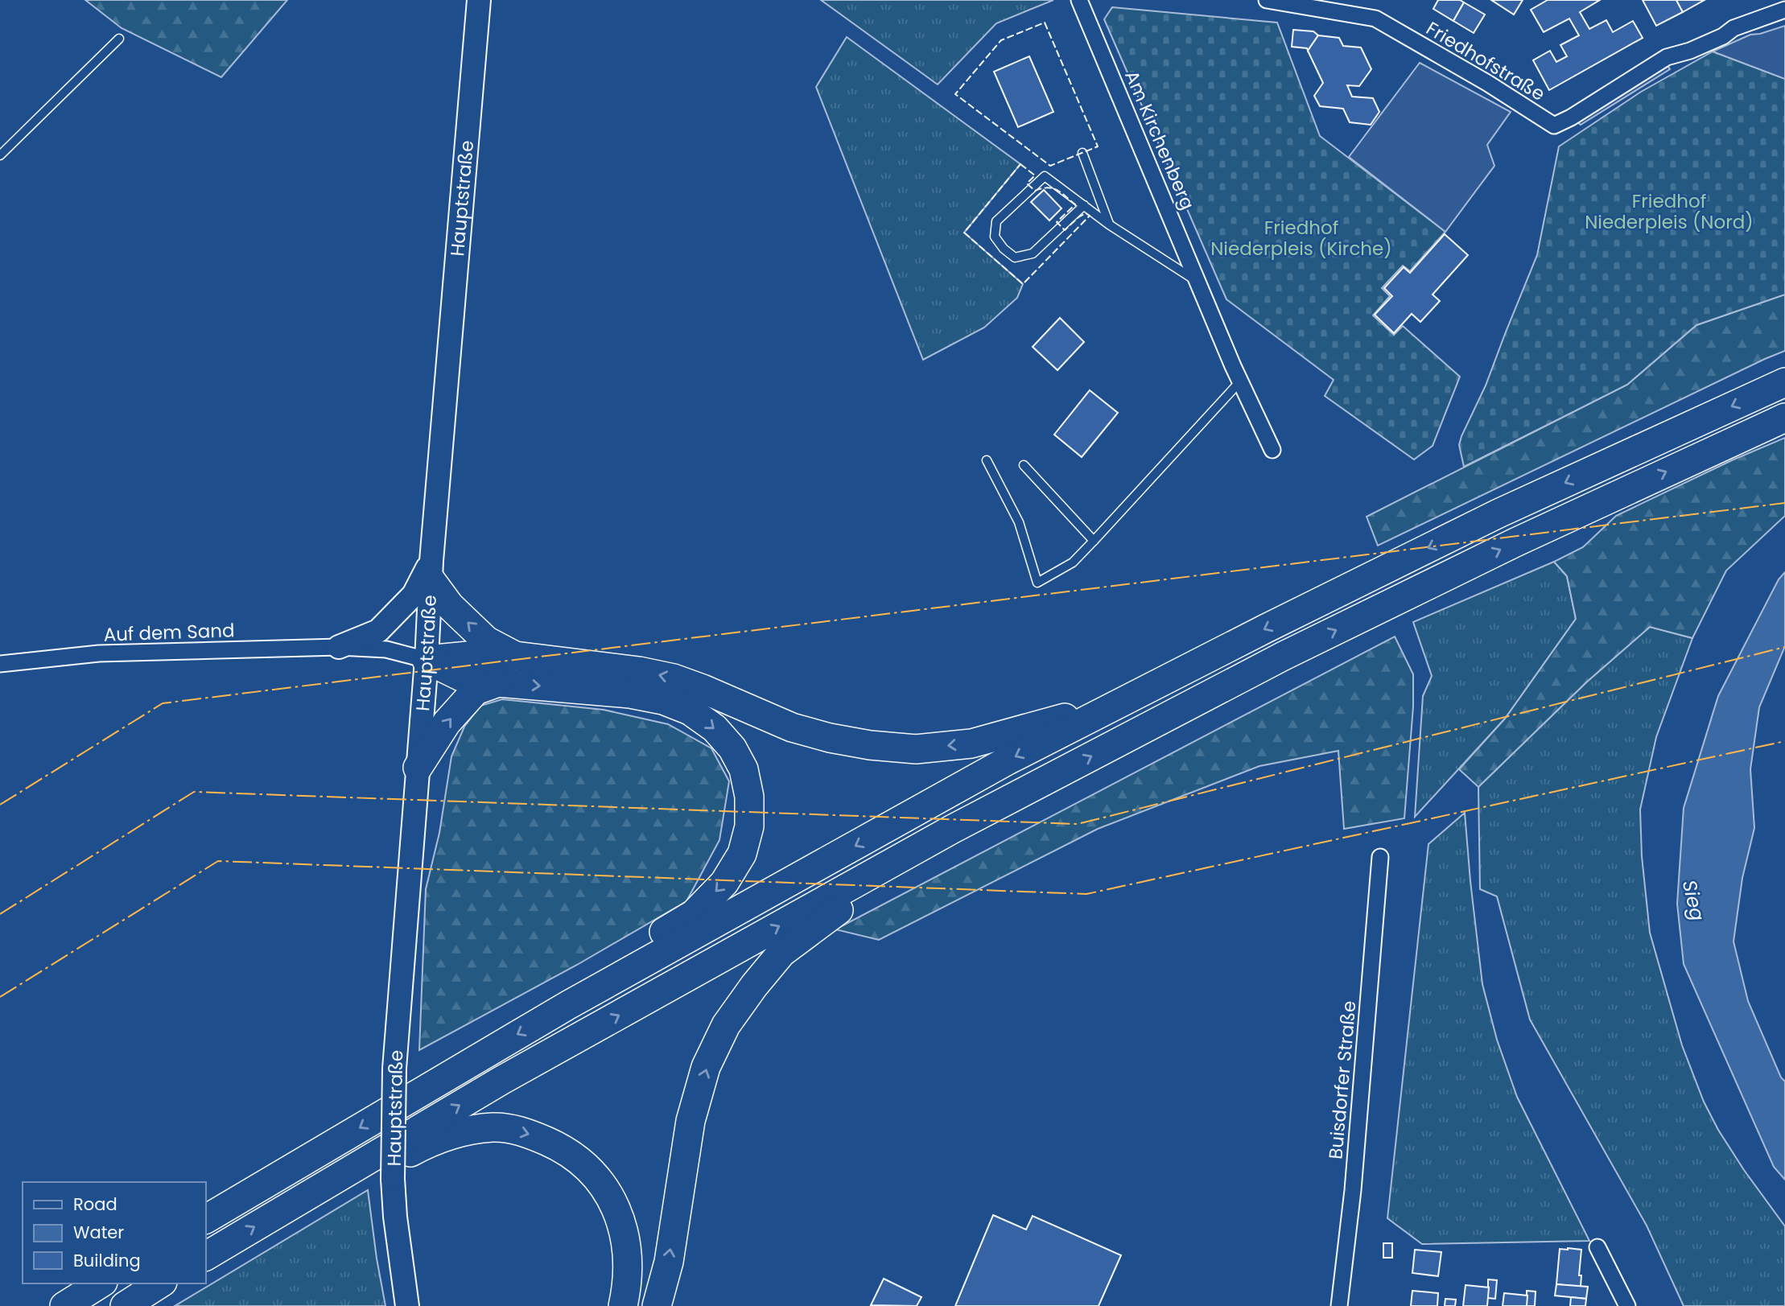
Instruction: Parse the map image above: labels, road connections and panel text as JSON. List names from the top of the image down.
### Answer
{
  "streets": {
    "main road": ["Hauptstraße"],
    "street": [
      "Friedhofstraße",
      "Am Kirchenberg",
      "Auf dem Sand",
      "Buisdorfer Straße"
    ]
  },
  "crossings": [
    ["Hauptstraße", "Auf dem Sand"]
  ],
  "water": ["Sieg"],
  "parks": ["Friedhof Niederpleis (Nord)", "Friedhof Niederpleis (Kirche)"],
  "legend": ["Road", "Water", "Building"]
}
